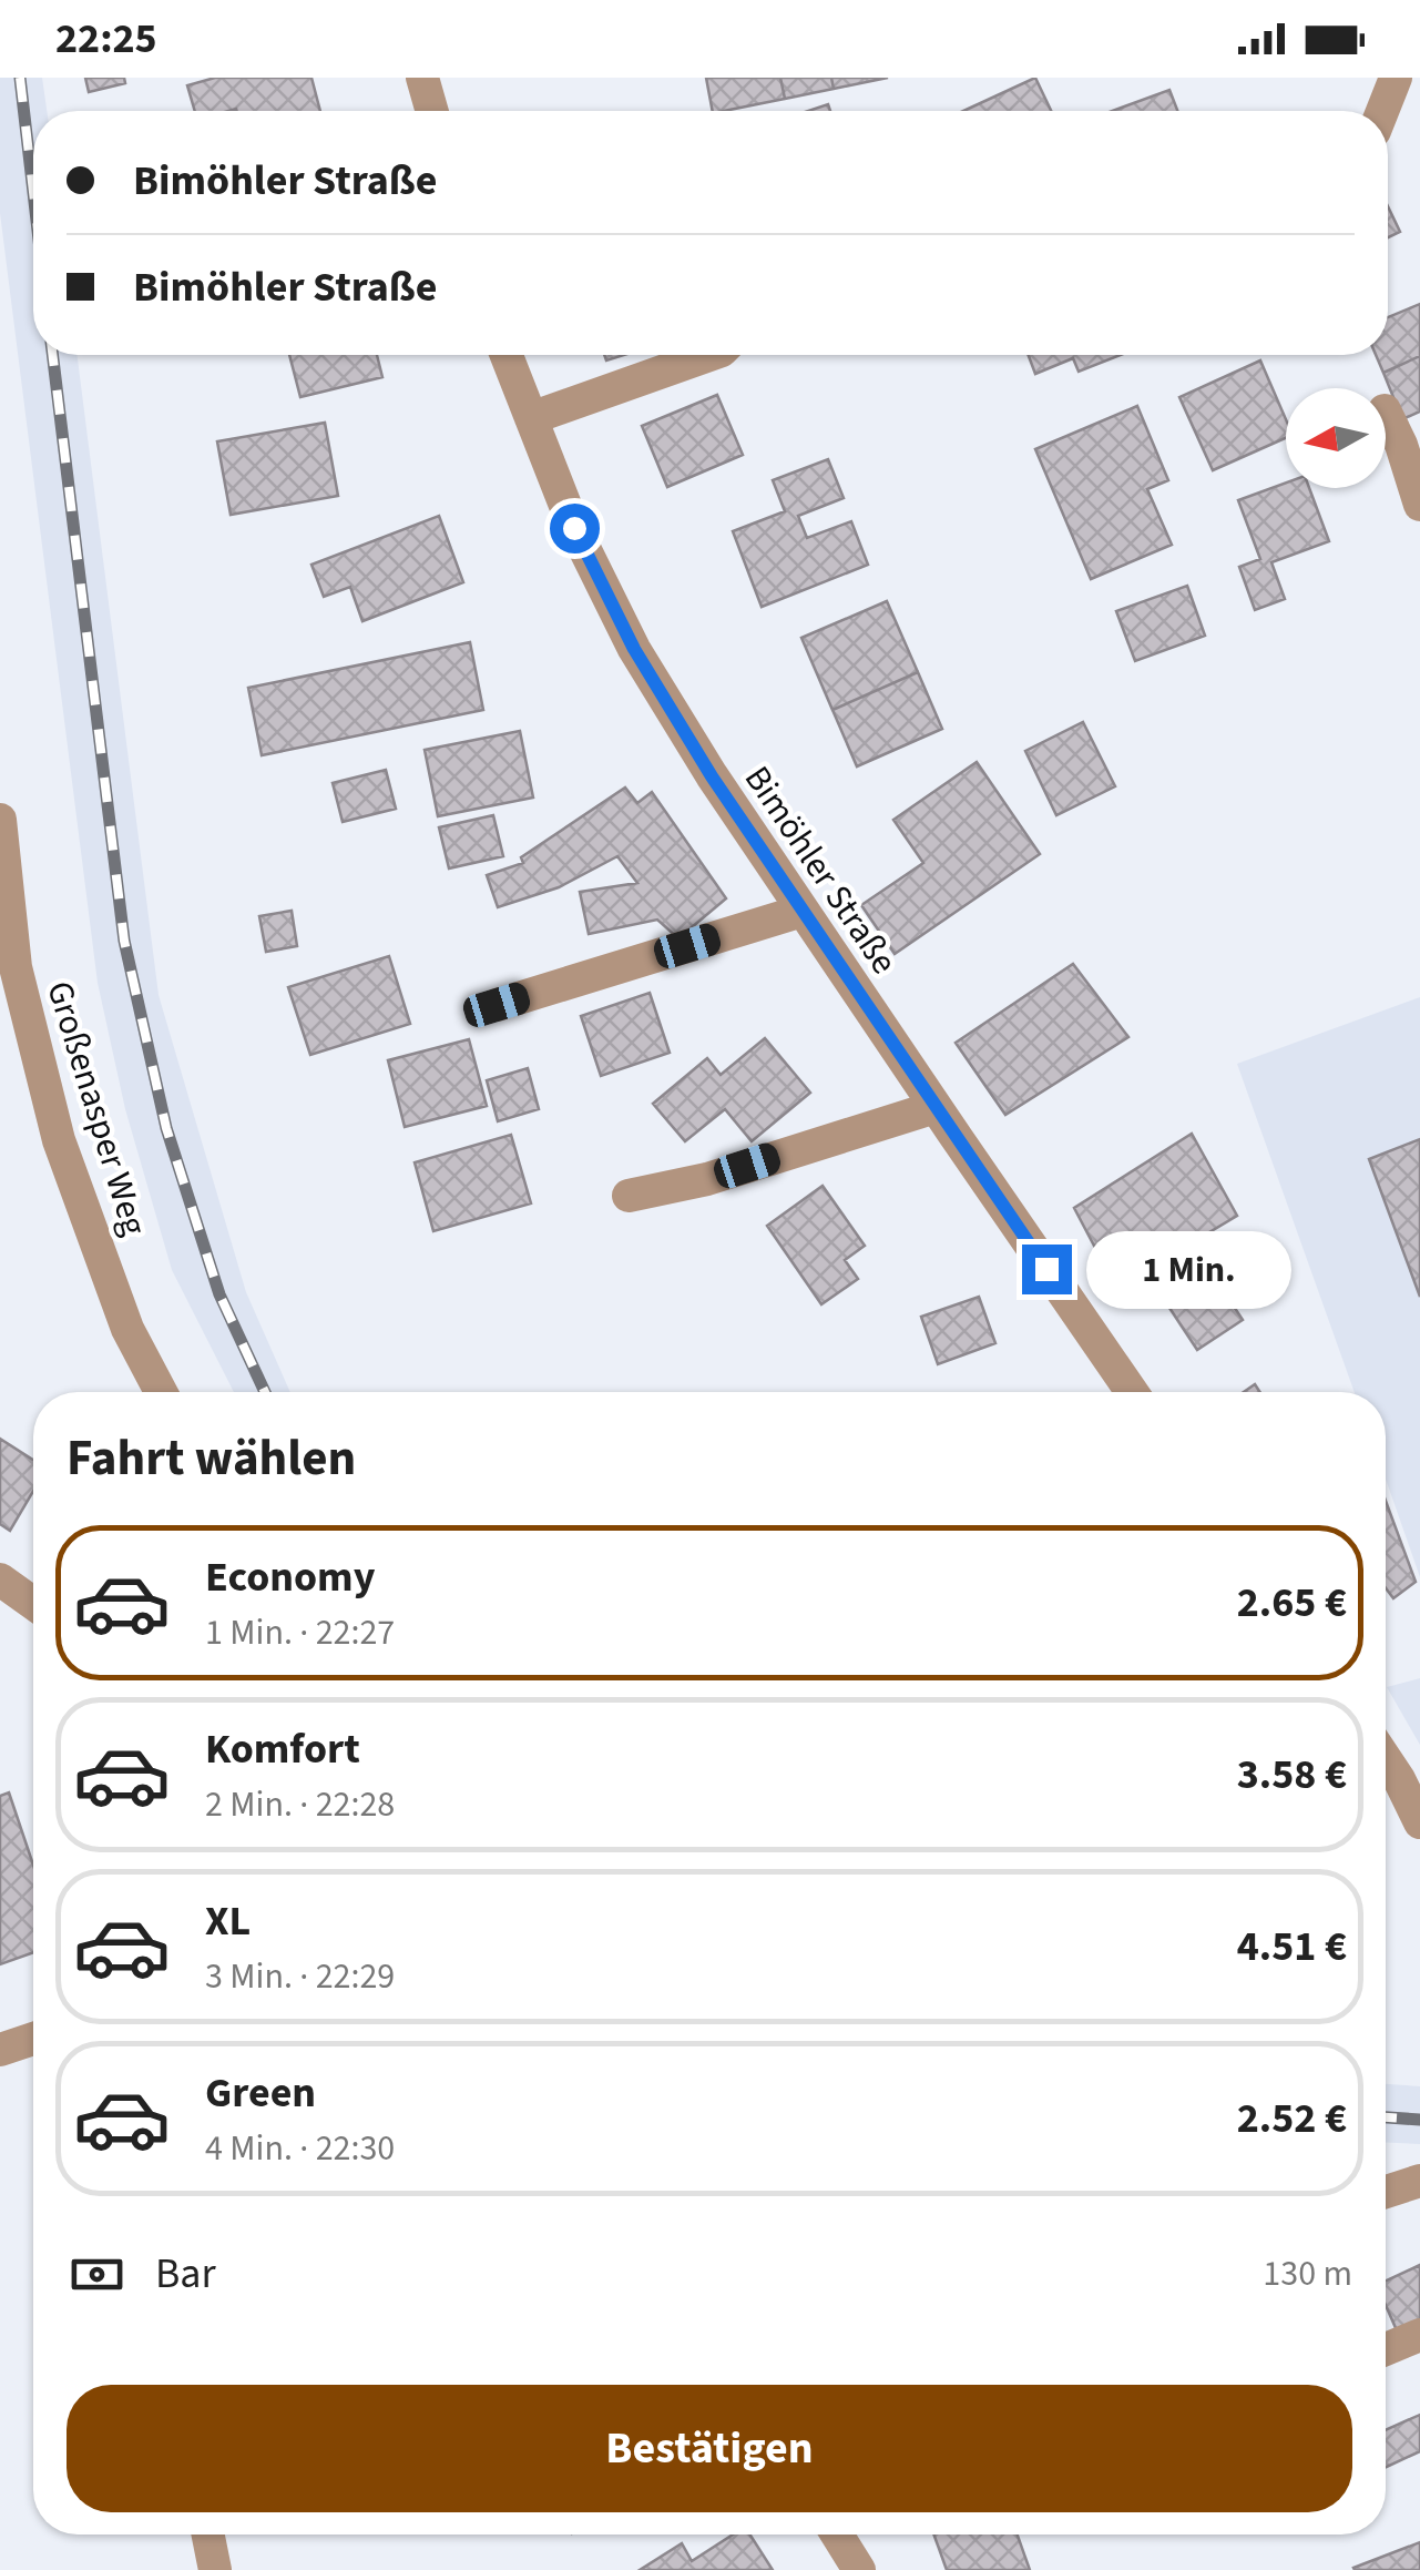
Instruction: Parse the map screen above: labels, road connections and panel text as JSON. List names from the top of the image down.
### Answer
{
  "streets": {
    "street": ["Bimöhler Straße", "Großenasper Weg"]
  },
  "north": "left",
  "page": {
    "status": "22:25",
    "banner": ["Bimöhler Straße", "Bimöhler Straße"],
    "bubble": "1 Min.",
    "heading": "Fahrt wählen",
    "list": [
      {
        "name": "Economy",
        "note": "1 Min. · 22:27",
        "value": "2.65 €"
      },
      {
        "name": "Komfort",
        "note": "2 Min. · 22:28",
        "value": "3.58 €"
      },
      {
        "name": "XL",
        "note": "3 Min. · 22:29",
        "value": "4.51 €"
      },
      {
        "name": "Green",
        "note": "4 Min. · 22:30",
        "value": "2.52 €"
      }
    ],
    "pay": ["Bar", "130 m"],
    "buttons": "Bestätigen"
  }
}
